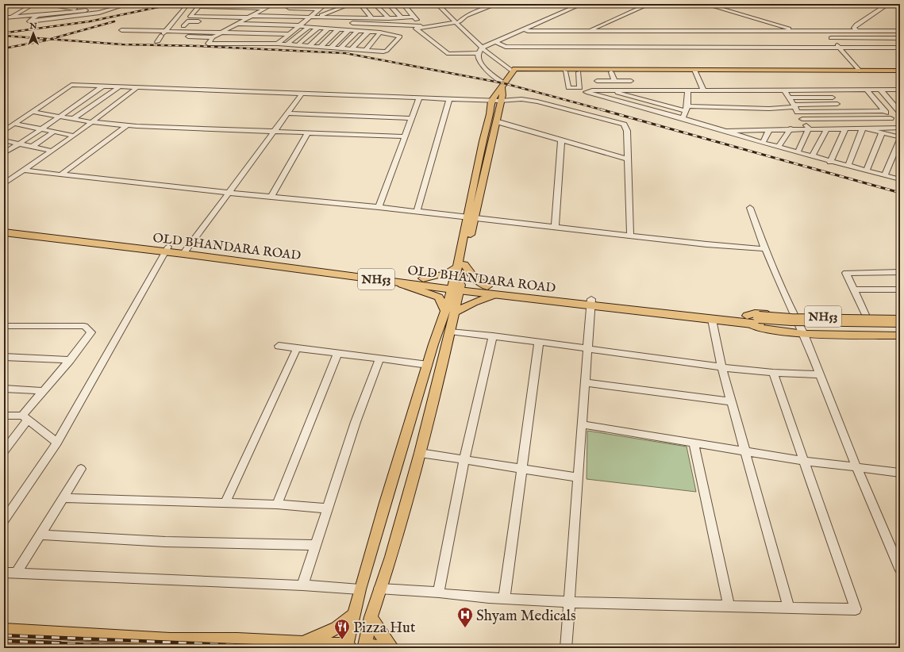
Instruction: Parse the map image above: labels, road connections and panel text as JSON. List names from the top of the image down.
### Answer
{
  "streets": {
    "highway": ["OLD BHANDARA ROAD", "NH53"]
  },
  "crossings": [
    ["OLD BHANDARA ROAD", "NH53"]
  ],
  "places": {
    "hospital": ["Shyam Medicals"],
    "restaurant": ["Pizza Hut"]
  },
  "north": "top"
}
